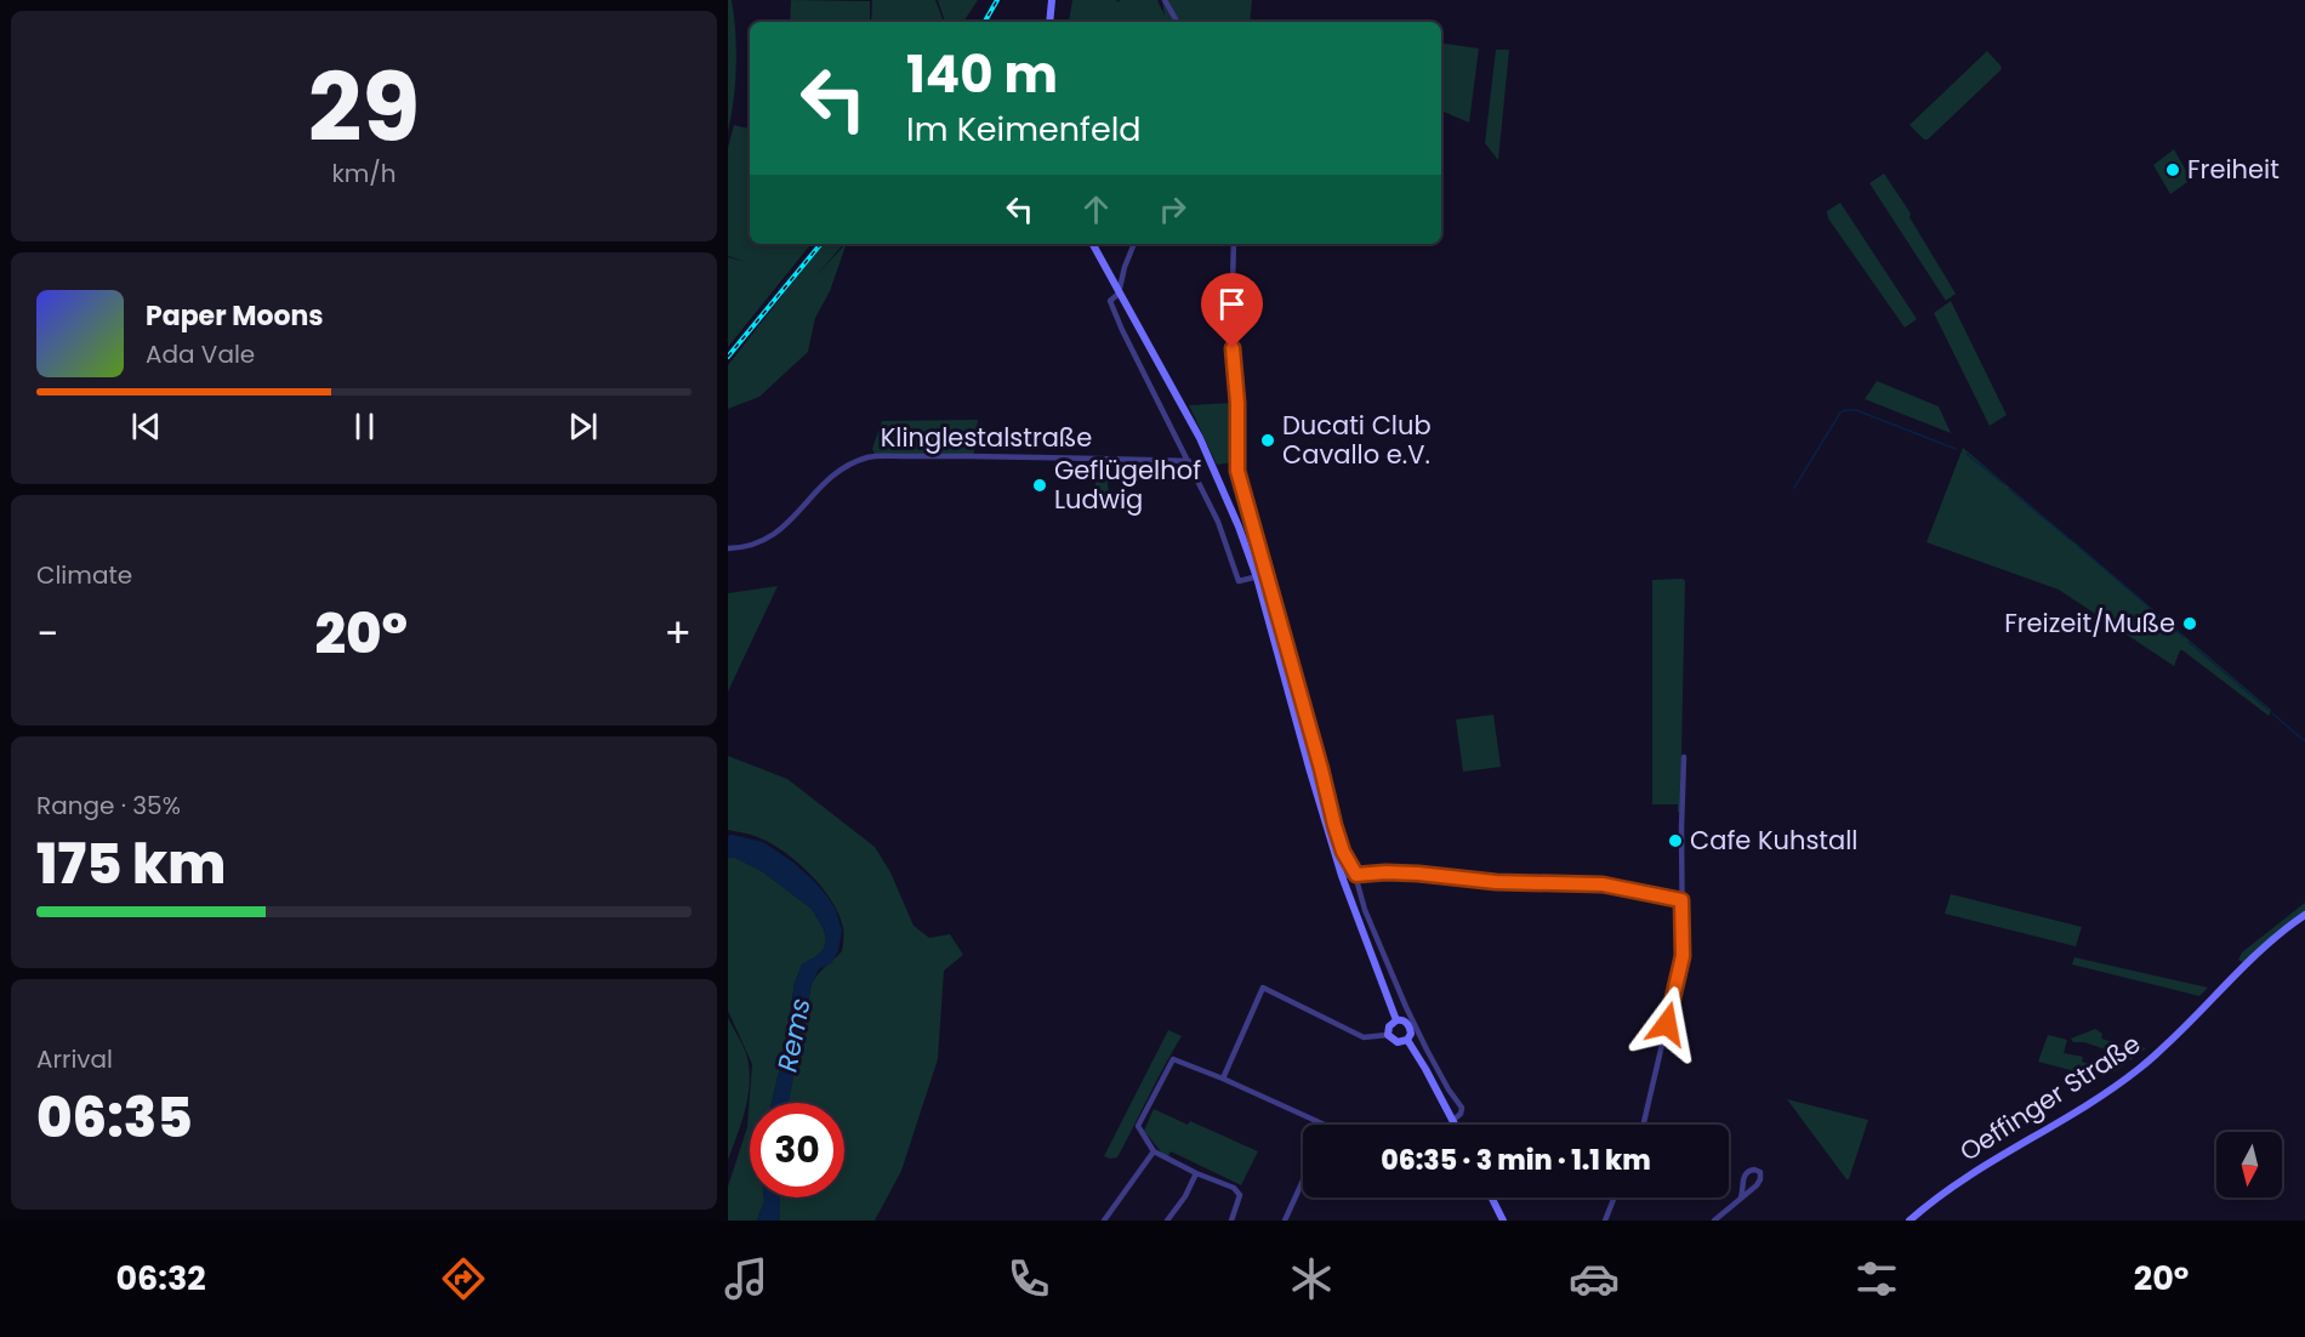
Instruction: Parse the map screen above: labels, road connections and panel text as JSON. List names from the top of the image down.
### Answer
{
  "streets": {
    "main road": ["Oeffinger Straße"],
    "street": ["Klinglestalstraße"]
  },
  "water": ["Rems"],
  "places": [
    "Freiheit",
    "Ducati Club Cavallo e.V.",
    "Geflügelhof Ludwig",
    "Freizeit/Muße",
    "Cafe Kuhstall"
  ],
  "north": "bottom",
  "page": {
    "tile": [
      ["29", "km/h"],
      "Climate",
      ["Range · 35%", "175 km"],
      ["Arrival", "06:35"]
    ],
    "turn": ["140 m", "Im Keimenfeld"],
    "song": ["Paper Moons", "Ada Vale"],
    "heat": ["−", "20°", "+"],
    "limit": "30",
    "trip": "06:35 · 3 min · 1.1 km",
    "tabs": ["06:32", "20°"]
  }
}
